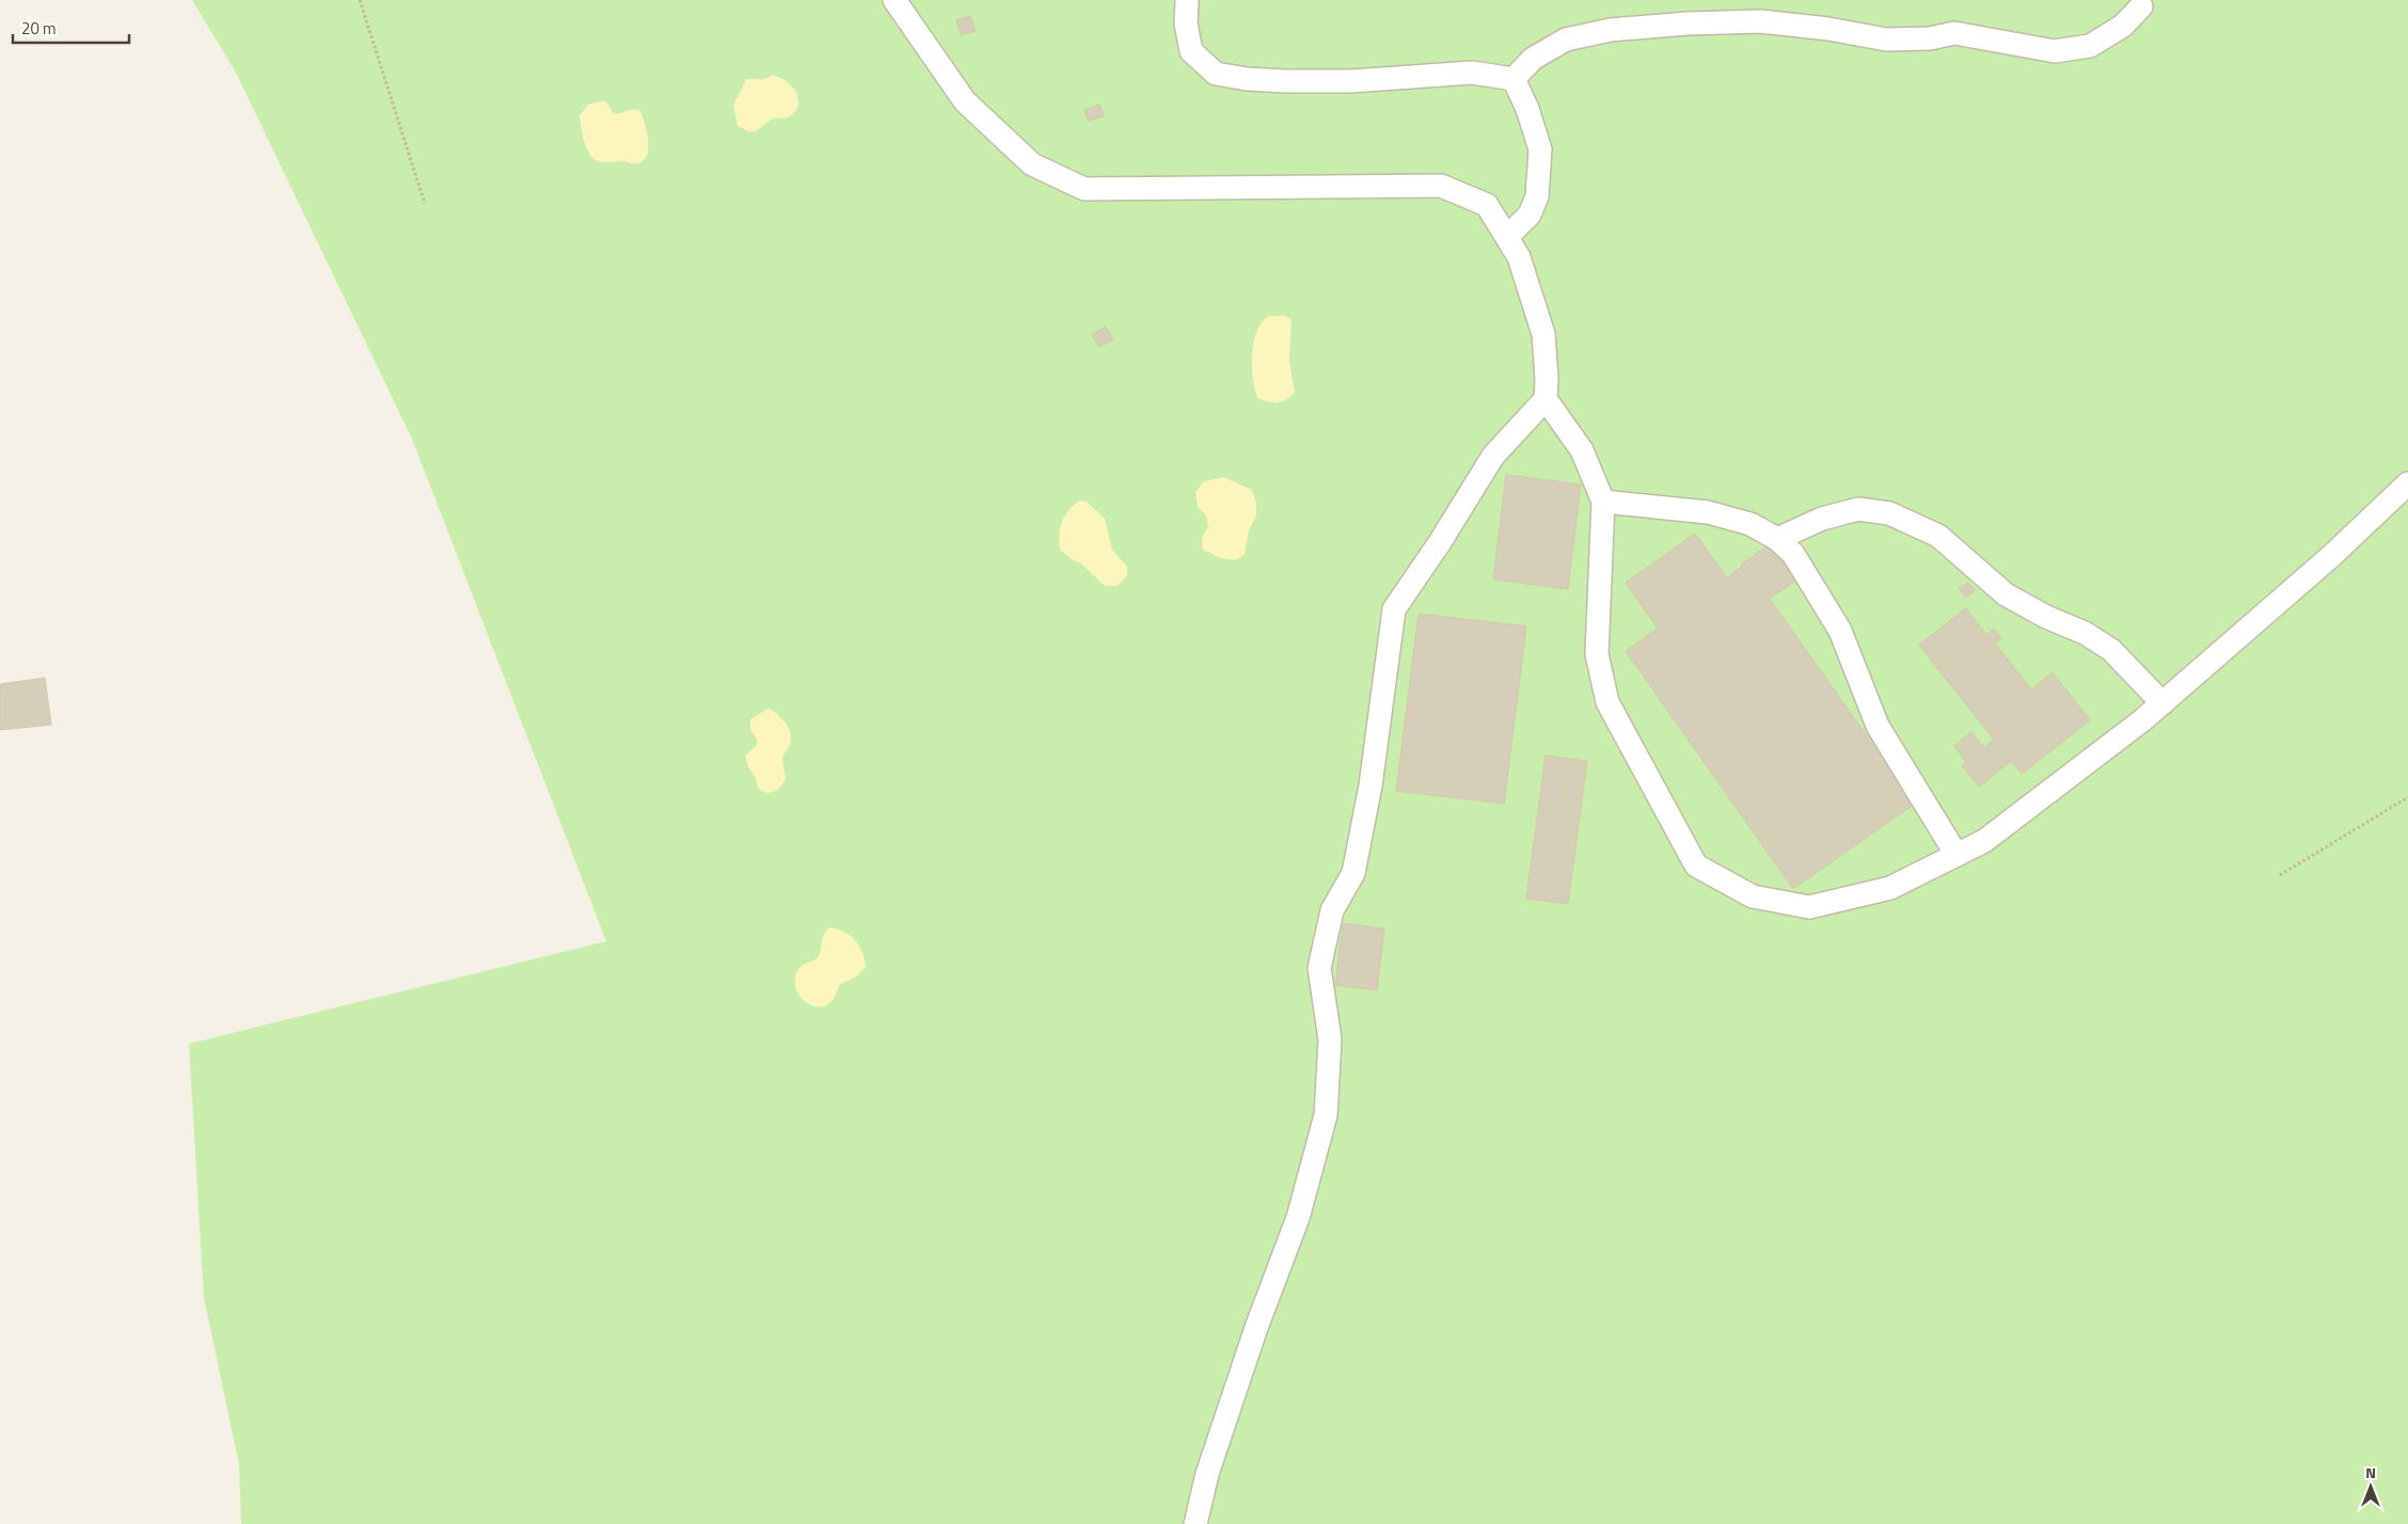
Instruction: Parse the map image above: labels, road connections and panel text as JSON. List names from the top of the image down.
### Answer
{
  "scale_bar": "20 m",
  "north": "top"
}
